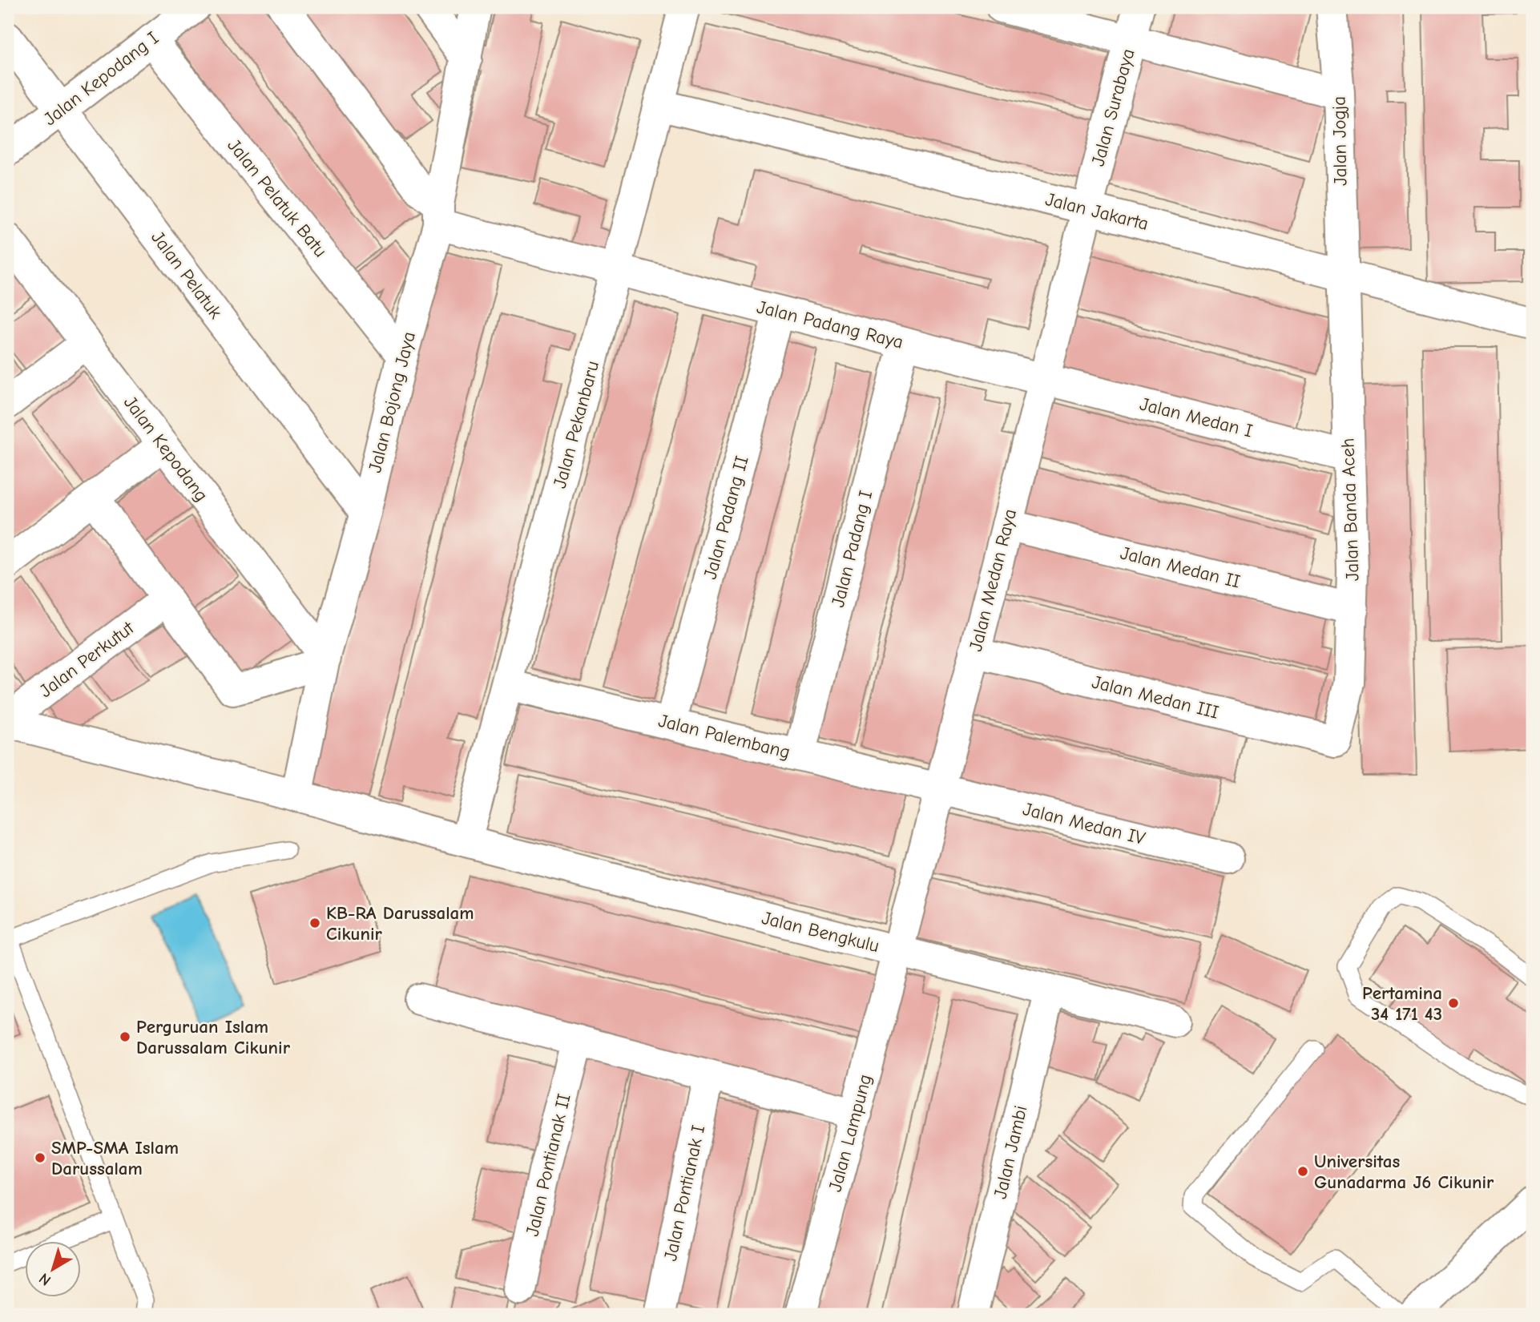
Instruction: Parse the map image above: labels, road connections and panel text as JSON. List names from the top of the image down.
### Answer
{
  "streets": {
    "street": [
      "Jalan Kepodang I",
      "Jalan Surabaya",
      "Jalan Jogja",
      "Jalan Pelatuk Batu",
      "Jalan Jakarta",
      "Jalan Pelatuk",
      "Jalan Padang Raya",
      "Jalan Bojong Jaya",
      "Jalan Medan I",
      "Jalan Pekanbaru",
      "Jalan Kepodang",
      "Jalan Banda Aceh",
      "Jalan Padang II",
      "Jalan Padang I",
      "Jalan Medan II",
      "Jalan Medan Raya",
      "Jalan Perkutut",
      "Jalan Medan III",
      "Jalan Palembang",
      "Jalan Medan IV",
      "Jalan Bengkulu",
      "Jalan Lampung",
      "Jalan Jambi",
      "Jalan Pontianak II",
      "Jalan Pontianak I"
    ]
  },
  "crossings": [
    ["Jalan Kepodang I", "Jalan Pelatuk Batu"],
    ["Jalan Kepodang I", "Jalan Pelatuk"],
    ["Jalan Surabaya", "Jalan Jakarta"],
    ["Jalan Surabaya", "Jalan Medan Raya"],
    ["Jalan Jogja", "Jalan Jakarta"],
    ["Jalan Jogja", "Jalan Banda Aceh"],
    ["Jalan Pelatuk Batu", "Jalan Bojong Jaya"],
    ["Jalan Jakarta", "Jalan Pekanbaru"],
    ["Jalan Jakarta", "Jalan Banda Aceh"],
    ["Jalan Jakarta", "Jalan Medan Raya"],
    ["Jalan Pelatuk", "Jalan Bojong Jaya"],
    ["Jalan Padang Raya", "Jalan Bojong Jaya"],
    ["Jalan Padang Raya", "Jalan Medan I"],
    ["Jalan Padang Raya", "Jalan Pekanbaru"],
    ["Jalan Padang Raya", "Jalan Padang II"],
    ["Jalan Padang Raya", "Jalan Padang I"],
    ["Jalan Padang Raya", "Jalan Medan Raya"],
    ["Jalan Bojong Jaya", "Jalan Kepodang"],
    ["Jalan Bojong Jaya", "Jalan Bengkulu"],
    ["Jalan Medan I", "Jalan Banda Aceh"],
    ["Jalan Medan I", "Jalan Medan Raya"],
    ["Jalan Pekanbaru", "Jalan Palembang"],
    ["Jalan Pekanbaru", "Jalan Bengkulu"],
    ["Jalan Banda Aceh", "Jalan Medan II"],
    ["Jalan Banda Aceh", "Jalan Medan III"],
    ["Jalan Padang II", "Jalan Palembang"],
    ["Jalan Padang I", "Jalan Palembang"],
    ["Jalan Medan II", "Jalan Medan Raya"],
    ["Jalan Medan Raya", "Jalan Medan III"],
    ["Jalan Medan Raya", "Jalan Palembang"],
    ["Jalan Medan Raya", "Jalan Medan IV"],
    ["Jalan Medan Raya", "Jalan Bengkulu"],
    ["Jalan Medan Raya", "Jalan Lampung"],
    ["Jalan Palembang", "Jalan Medan IV"],
    ["Jalan Bengkulu", "Jalan Lampung"],
    ["Jalan Bengkulu", "Jalan Jambi"]
  ],
  "places": [
    "KB-RA Darussalam Cikunir",
    "Pertamina 34 171 43",
    "Perguruan Islam Darussalam Cikunir",
    "SMP-SMA Islam Darussalam",
    "Universitas Gunadarma J6 Cikunir"
  ],
  "north": "bottom left"
}
